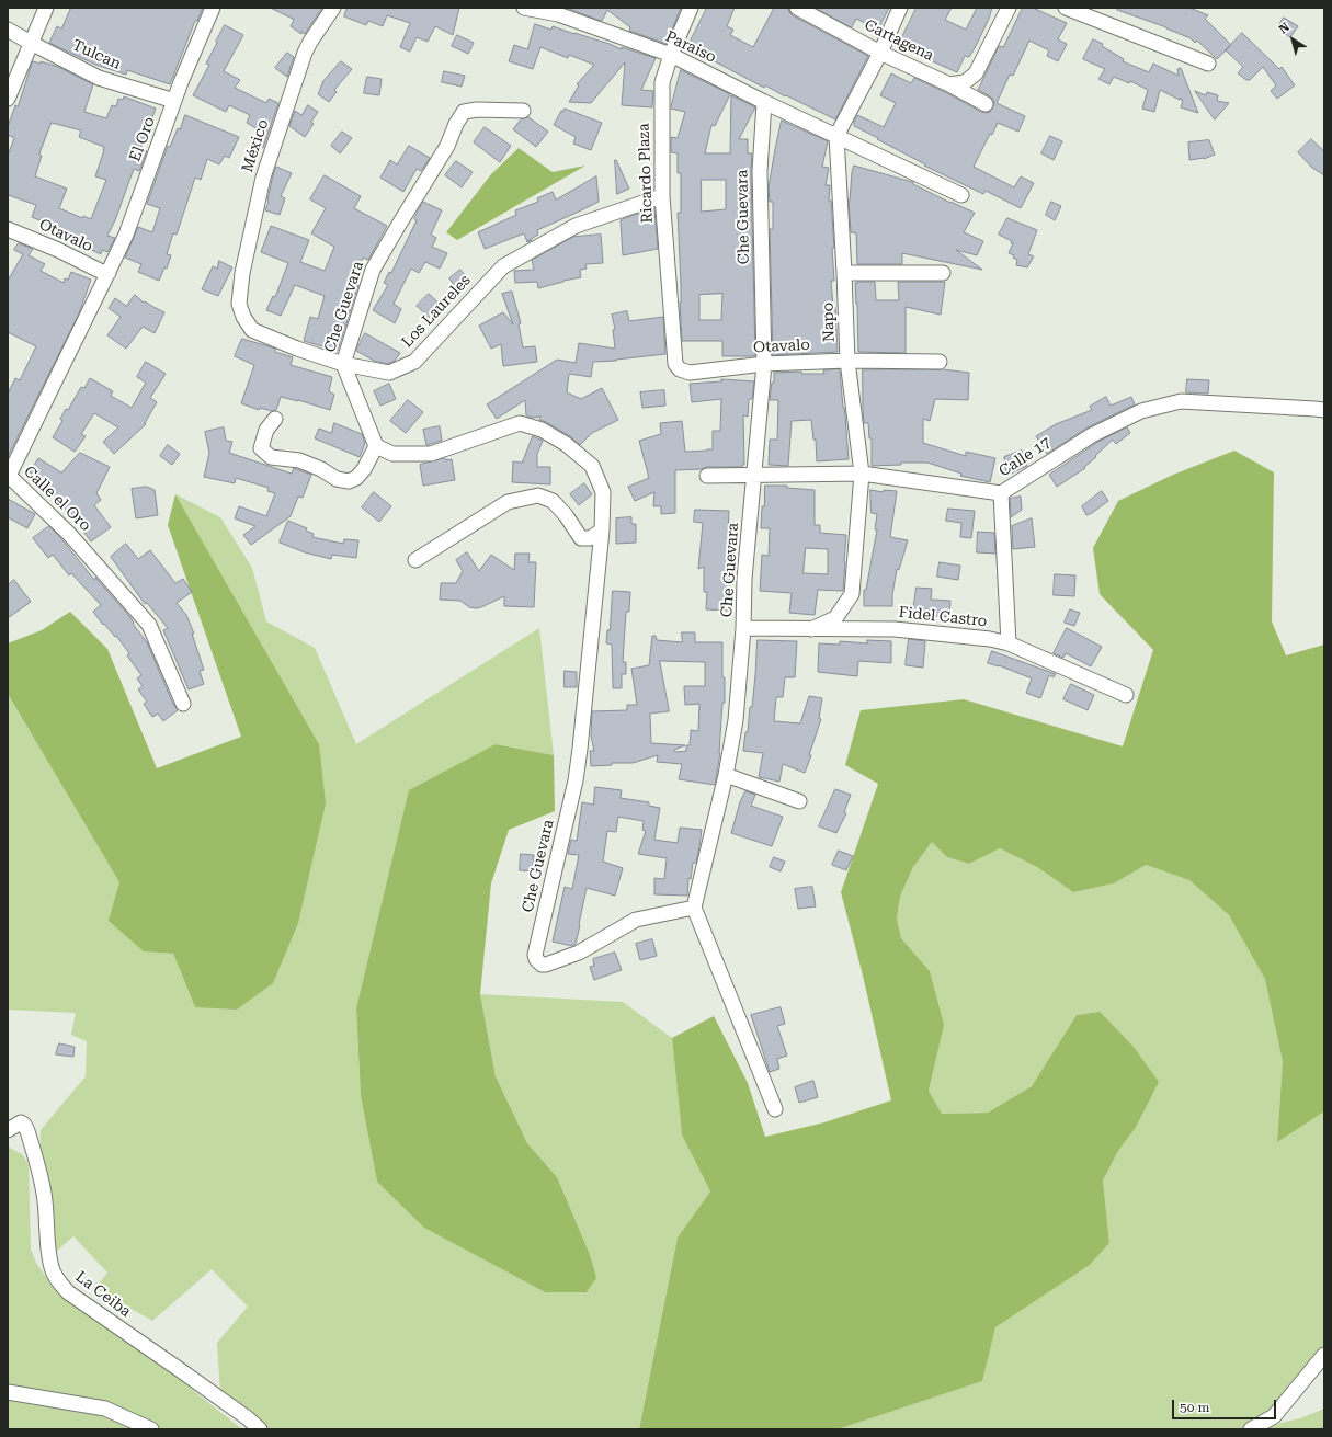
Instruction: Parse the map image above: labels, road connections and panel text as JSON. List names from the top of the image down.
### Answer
{
  "streets": {
    "street": [
      "Cartagena",
      "Paraiso",
      "Tulcan",
      "El Oro",
      "México",
      "Ricardo Plaza",
      "Che Guevara",
      "Otavalo",
      "Los Laureles",
      "Napo",
      "Calle 17",
      "Calle el Oro",
      "Fidel Castro",
      "La Ceiba"
    ]
  },
  "crossings": [
    ["Paraiso", "Ricardo Plaza"],
    ["Paraiso", "Che Guevara"],
    ["Paraiso", "Napo"],
    ["Tulcan", "El Oro"],
    ["El Oro", "Otavalo"],
    ["El Oro", "Calle el Oro"],
    ["México", "Los Laureles"],
    ["Ricardo Plaza", "Otavalo"],
    ["Ricardo Plaza", "Los Laureles"],
    ["Che Guevara", "Otavalo"],
    ["Che Guevara", "Los Laureles"],
    ["Che Guevara", "Calle 17"],
    ["Che Guevara", "Fidel Castro"],
    ["Otavalo", "Napo"],
    ["Otavalo", "Calle el Oro"],
    ["Napo", "Calle 17"],
    ["Napo", "Fidel Castro"]
  ],
  "scale_bar": "50 m",
  "north": "top left"
}
